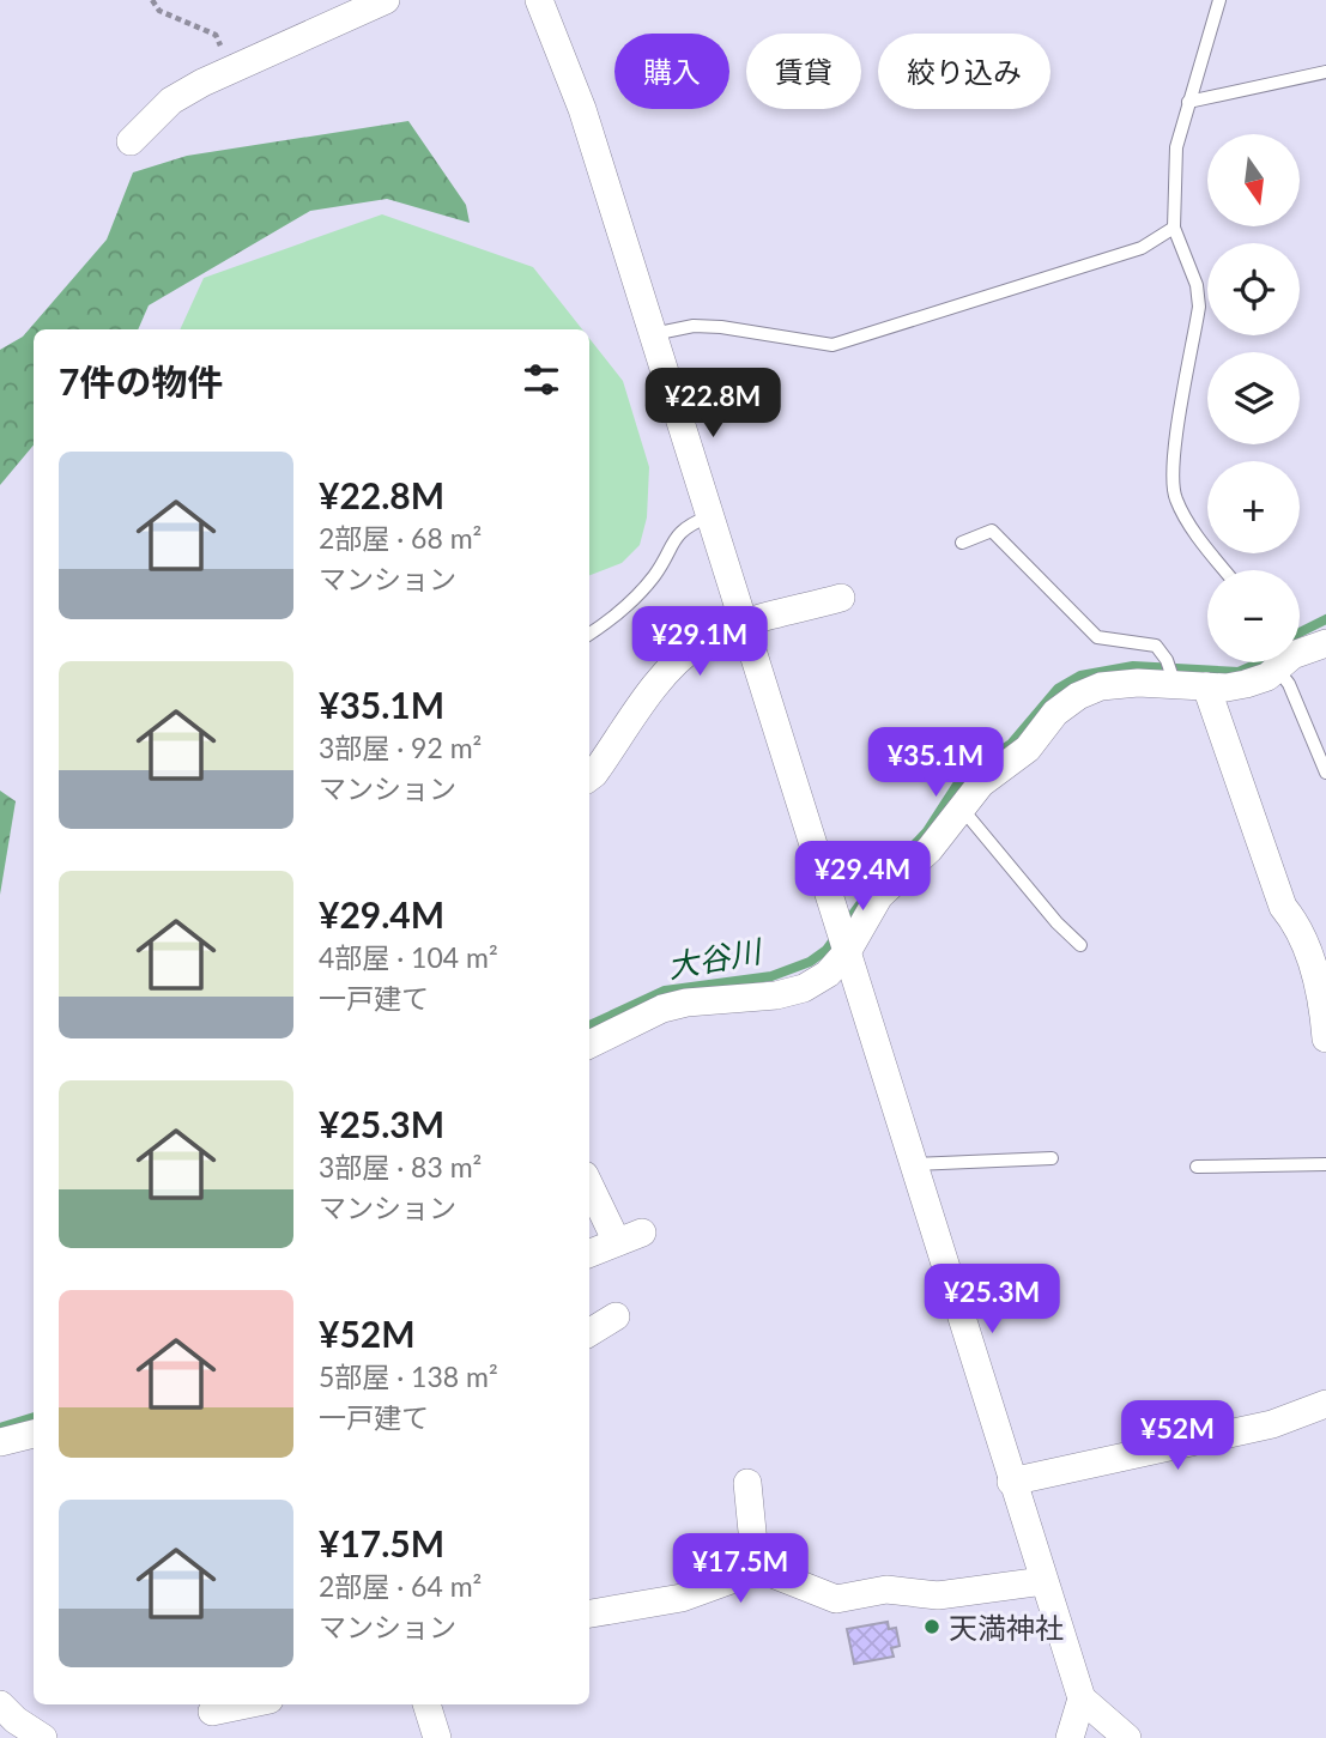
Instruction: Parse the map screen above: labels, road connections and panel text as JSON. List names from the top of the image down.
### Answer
{
  "water": ["大谷川"],
  "places": ["天満神社"],
  "north": "bottom",
  "page": {
    "chip": ["購入", "賃貸", "絞り込み"],
    "map_buttons": ["+", "−"],
    "heading": "7件の物件",
    "price": [
      "¥22.8M",
      "¥29.1M",
      "¥35.1M",
      "¥29.4M",
      "¥25.3M",
      "¥52M",
      "¥17.5M"
    ],
    "list": [
      {
        "name": "¥22.8M",
        "note": "2部屋 · 68 m² · マンション"
      },
      {
        "name": "¥35.1M",
        "note": "3部屋 · 92 m² · マンション"
      },
      {
        "name": "¥29.4M",
        "note": "4部屋 · 104 m² · 一戸建て"
      },
      {
        "name": "¥25.3M",
        "note": "3部屋 · 83 m² · マンション"
      },
      {
        "name": "¥52M",
        "note": "5部屋 · 138 m² · 一戸建て"
      },
      {
        "name": "¥17.5M",
        "note": "2部屋 · 64 m² · マンション"
      }
    ]
  }
}
